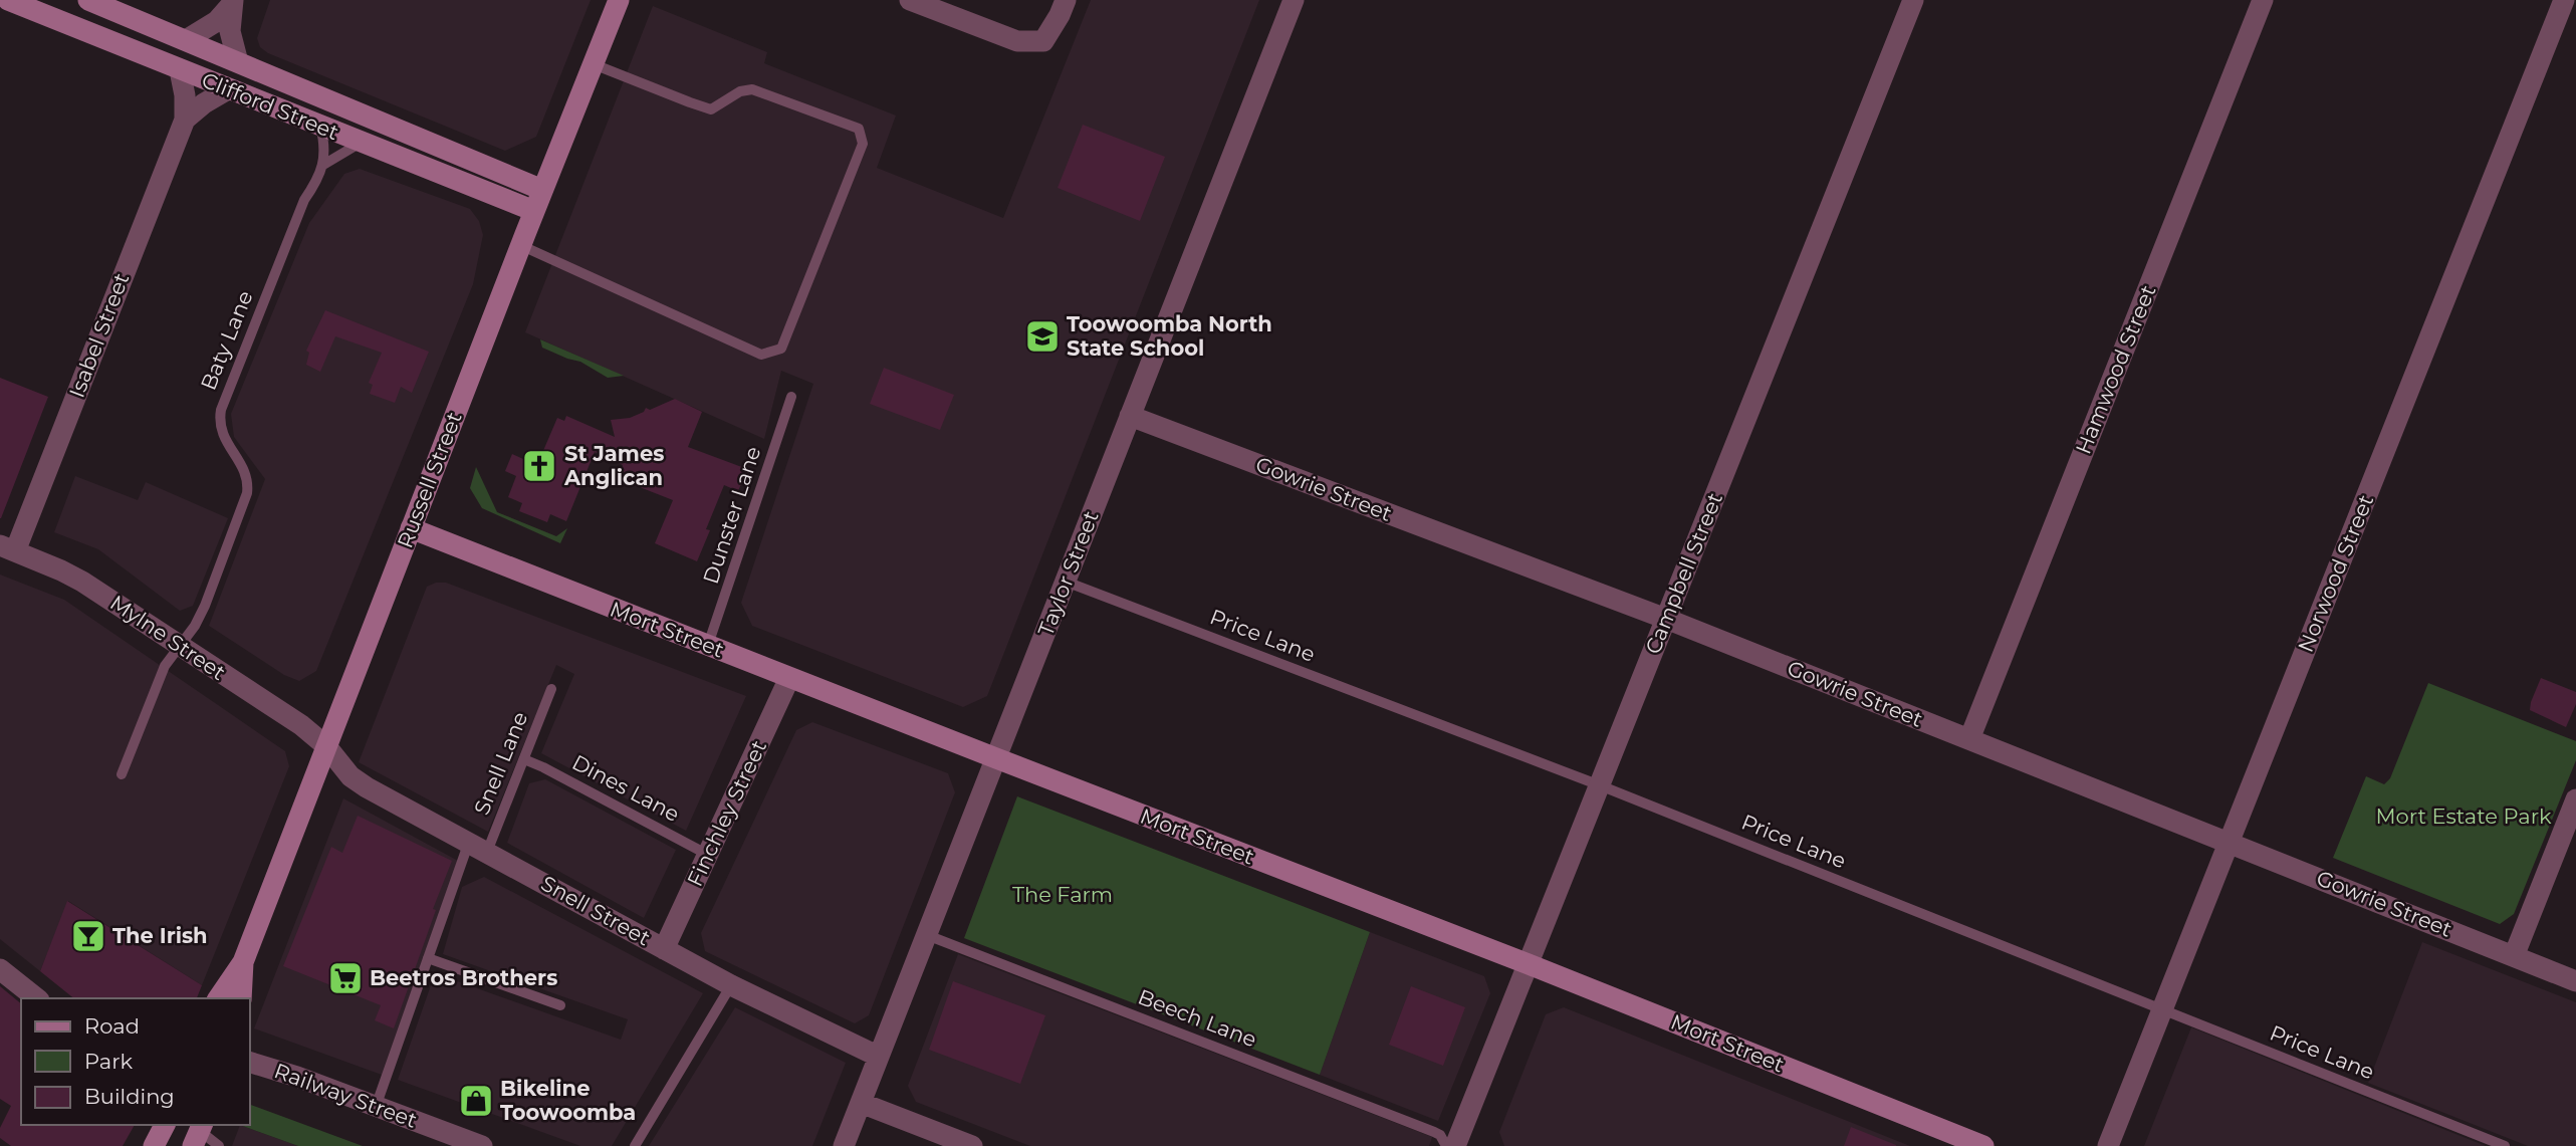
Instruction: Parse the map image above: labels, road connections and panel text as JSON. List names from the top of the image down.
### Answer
{
  "streets": {
    "main road": ["Clifford Street", "Russell Street", "Mort Street"],
    "street": [
      "Isabel Street",
      "Hamwood Street",
      "Gowrie Street",
      "Taylor Street",
      "Campbell Street",
      "Norwood Street",
      "Mylne Street",
      "Finchley Street",
      "Snell Street",
      "Railway Street"
    ],
    "lane": [
      "Baty Lane",
      "Dunster Lane",
      "Price Lane",
      "Snell Lane",
      "Dines Lane",
      "Beech Lane"
    ]
  },
  "crossings": [
    ["Clifford Street", "Isabel Street"],
    ["Clifford Street", "Baty Lane"],
    ["Clifford Street", "Russell Street"],
    ["Isabel Street", "Mylne Street"],
    ["Baty Lane", "Mylne Street"],
    ["Hamwood Street", "Gowrie Street"],
    ["Russell Street", "Mort Street"],
    ["Russell Street", "Mylne Street"],
    ["Russell Street", "Snell Street"],
    ["Gowrie Street", "Taylor Street"],
    ["Gowrie Street", "Campbell Street"],
    ["Gowrie Street", "Norwood Street"],
    ["Dunster Lane", "Mort Street"],
    ["Taylor Street", "Mort Street"],
    ["Taylor Street", "Price Lane"],
    ["Taylor Street", "Snell Street"],
    ["Taylor Street", "Beech Lane"],
    ["Campbell Street", "Mort Street"],
    ["Campbell Street", "Price Lane"],
    ["Norwood Street", "Price Lane"],
    ["Mort Street", "Finchley Street"],
    ["Mylne Street", "Snell Street"],
    ["Snell Lane", "Dines Lane"],
    ["Snell Lane", "Snell Street"],
    ["Snell Lane", "Railway Street"],
    ["Dines Lane", "Finchley Street"],
    ["Finchley Street", "Snell Street"]
  ],
  "parks": ["Mort Estate Park", "The Farm"],
  "places": {
    "school or university": ["Toowoomba North State School"],
    "church": ["St James Anglican"],
    "bar": ["The Irish"],
    "supermarket": ["Beetros Brothers"],
    "shop": ["Bikeline Toowoomba"]
  },
  "legend": ["Road", "Park", "Building"]
}
